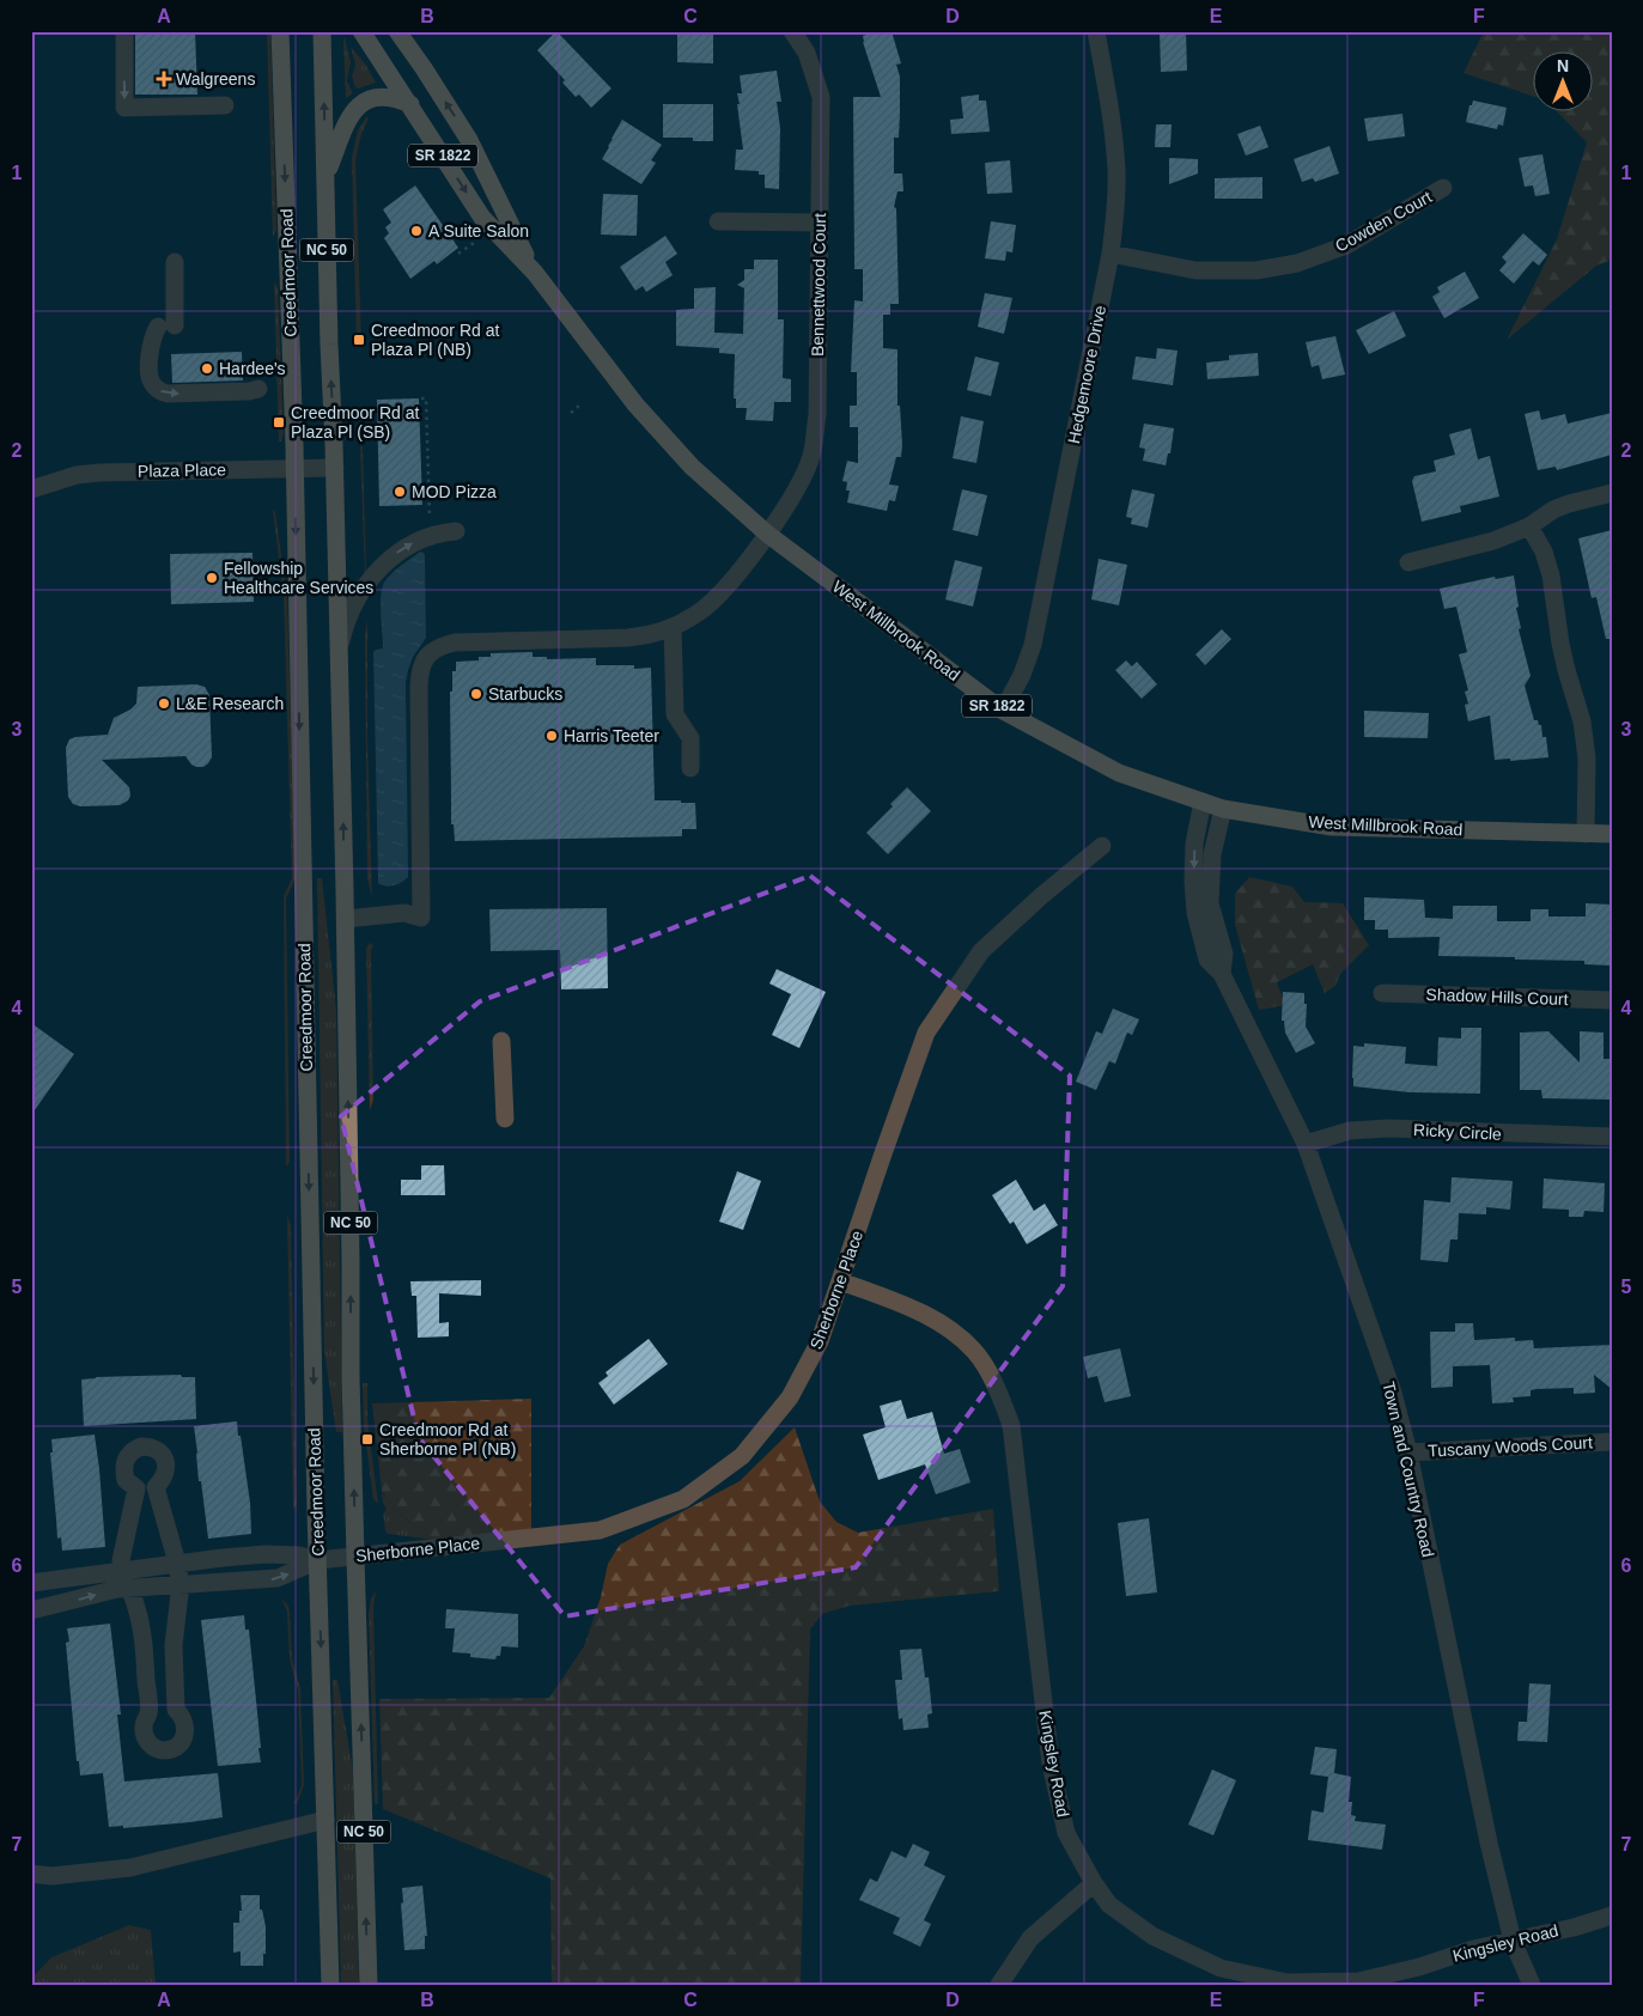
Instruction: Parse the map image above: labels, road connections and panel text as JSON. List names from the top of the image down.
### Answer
{
  "streets": {
    "main road": [
      "SR 1822",
      "NC 50",
      "Creedmoor Road",
      "West Millbrook Road"
    ],
    "street": [
      "Cowden Court",
      "Bennettwood Court",
      "Hedgemoore Drive",
      "Plaza Place",
      "Shadow Hills Court",
      "Ricky Circle",
      "Sherborne Place",
      "Tuscany Woods Court",
      "Town and Country Road",
      "Kingsley Road"
    ]
  },
  "crossings": [
    ["Cowden Court", "Hedgemoore Drive"],
    ["NC 50", "Bennettwood Court"],
    ["NC 50", "Plaza Place"],
    ["NC 50", "Sherborne Place"],
    ["Creedmoor Road", "Plaza Place"],
    ["Creedmoor Road", "Sherborne Place"],
    ["Bennettwood Court", "West Millbrook Road"],
    ["Hedgemoore Drive", "West Millbrook Road"],
    ["West Millbrook Road", "Town and Country Road"],
    ["Ricky Circle", "Town and Country Road"],
    ["Sherborne Place", "Kingsley Road"],
    ["Tuscany Woods Court", "Town and Country Road"],
    ["Town and Country Road", "Kingsley Road"]
  ],
  "places": {
    "health": ["Walgreens"],
    "other": [
      "A Suite Salon",
      "Hardee's",
      "MOD Pizza",
      "Fellowship Healthcare Services",
      "Starbucks",
      "L&E Research",
      "Harris Teeter"
    ],
    "transit": ["Creedmoor Rd at Plaza Pl (NB)", "Creedmoor Rd at Plaza Pl (SB)", "Creedmoor Rd at Sherborne Pl (NB)"]
  },
  "north": "top",
  "grid": {
    "columns": [
      "A",
      "B",
      "C",
      "D",
      "E",
      "F"
    ],
    "rows": [
      "1",
      "2",
      "3",
      "4",
      "5",
      "6",
      "7"
    ]
  }
}
